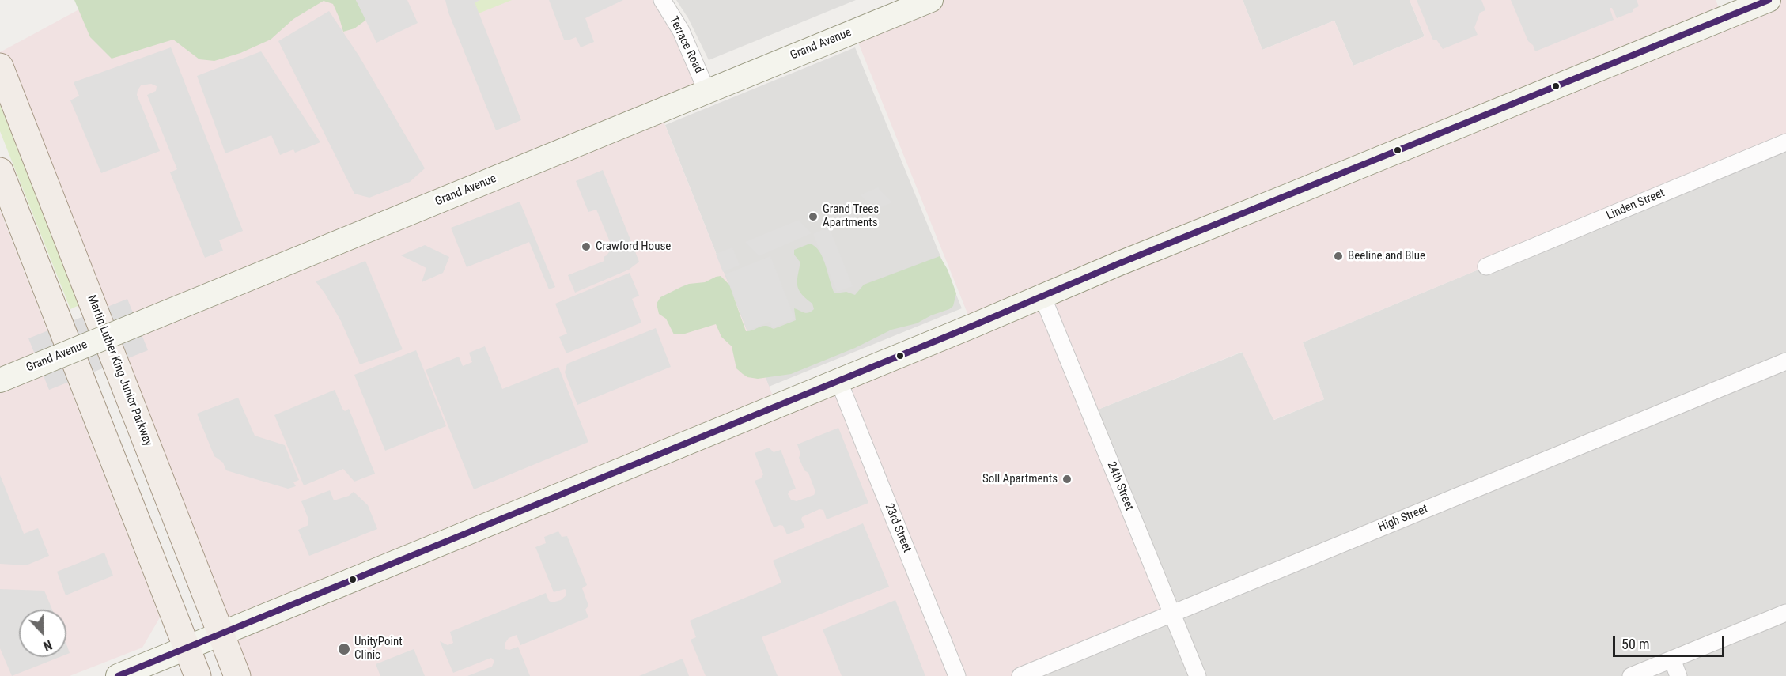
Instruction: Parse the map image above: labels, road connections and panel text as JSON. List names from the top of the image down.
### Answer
{
  "streets": {
    "main road": ["Grand Avenue", "Martin Luther King Junior Parkway"],
    "street": [
      "Terrace Road",
      "Linden Street",
      "24th Street",
      "High Street",
      "23rd Street"
    ]
  },
  "crossings": [
    ["Grand Avenue", "Terrace Road"],
    ["24th Street", "High Street"]
  ],
  "places": [
    "Grand Trees Apartments",
    "Crawford House",
    "Beeline and Blue",
    "Soll Apartments",
    "UnityPoint Clinic"
  ],
  "scale_bar": "50 m",
  "north": "bottom"
}
